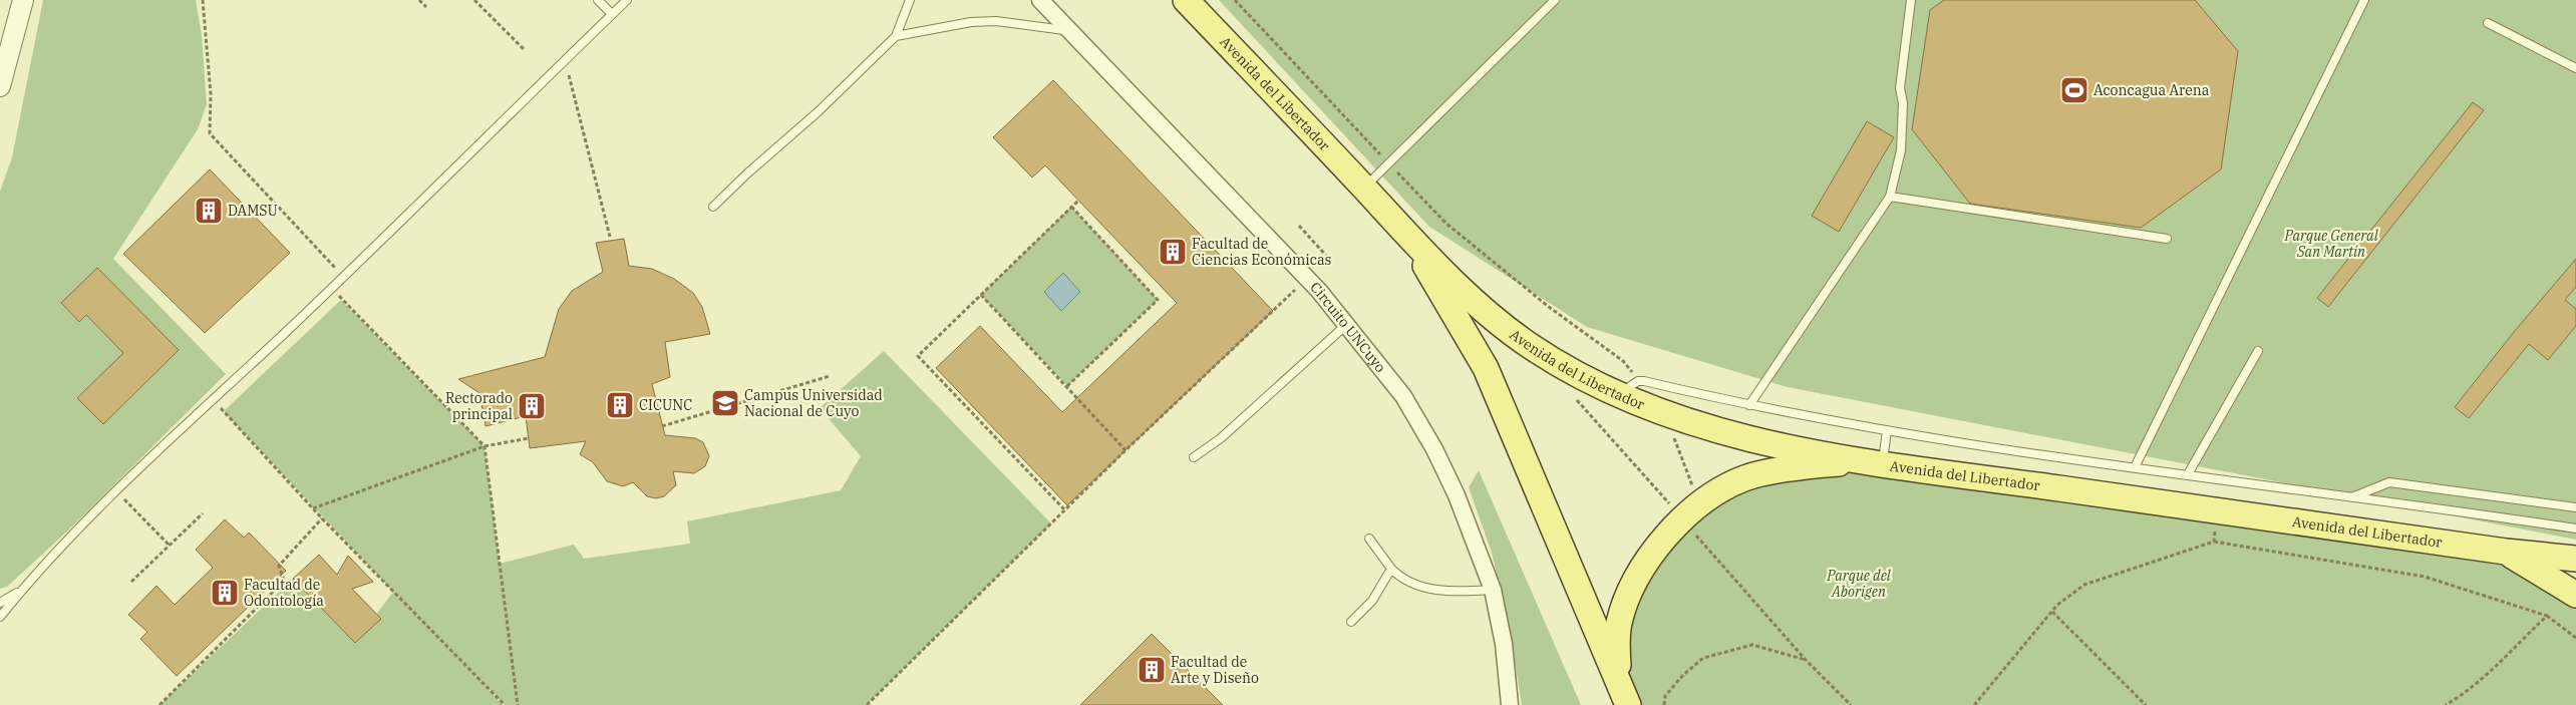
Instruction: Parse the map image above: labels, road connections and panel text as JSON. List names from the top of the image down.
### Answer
{
  "streets": {
    "main road": ["Avenida del Libertador"],
    "street": ["Circuito UNCuyo"]
  },
  "parks": ["Parque General San Martín", "Parque del Aborigen"],
  "places": {
    "sports": ["Aconcagua Arena"],
    "building": [
      "DAMSU",
      "Facultad de Ciencias Económicas",
      "CICUNC",
      "Rectorado principal",
      "Facultad de Odontología",
      "Facultad de Arte y Diseño"
    ],
    "school or university": ["Campus Universidad Nacional de Cuyo"]
  }
}
